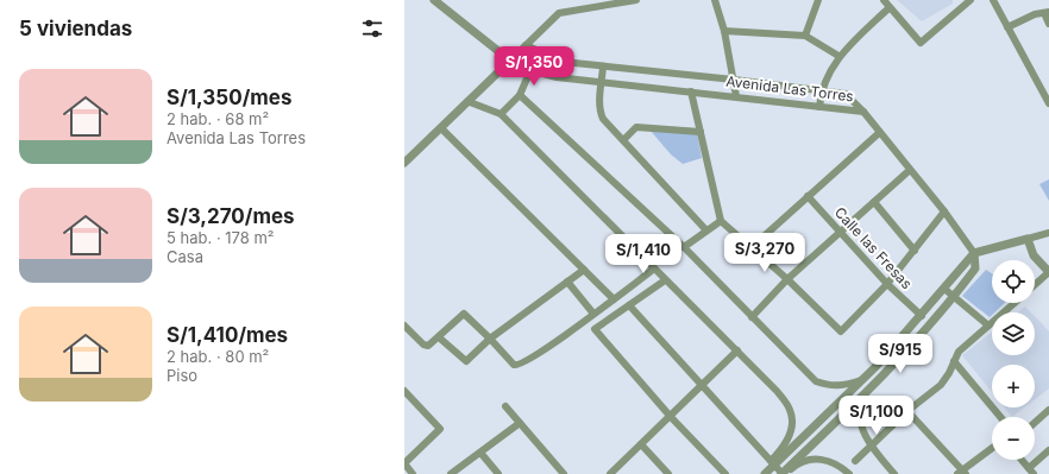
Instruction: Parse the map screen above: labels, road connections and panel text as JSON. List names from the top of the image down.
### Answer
{
  "streets": {
    "street": ["Avenida Las Torres", "Calle las Fresas"]
  },
  "page": {
    "heading": "5 viviendas",
    "price": [
      "S/1,350",
      "S/3,270",
      "S/1,410",
      "S/915",
      "S/1,100"
    ],
    "list": [
      {
        "name": "S/1,350/mes",
        "note": "2 hab. · 68 m² · Avenida Las Torres"
      },
      {
        "name": "S/3,270/mes",
        "note": "5 hab. · 178 m² · Casa"
      },
      {
        "name": "S/1,410/mes",
        "note": "2 hab. · 80 m² · Piso"
      }
    ],
    "map_buttons": ["+", "−"]
  }
}
